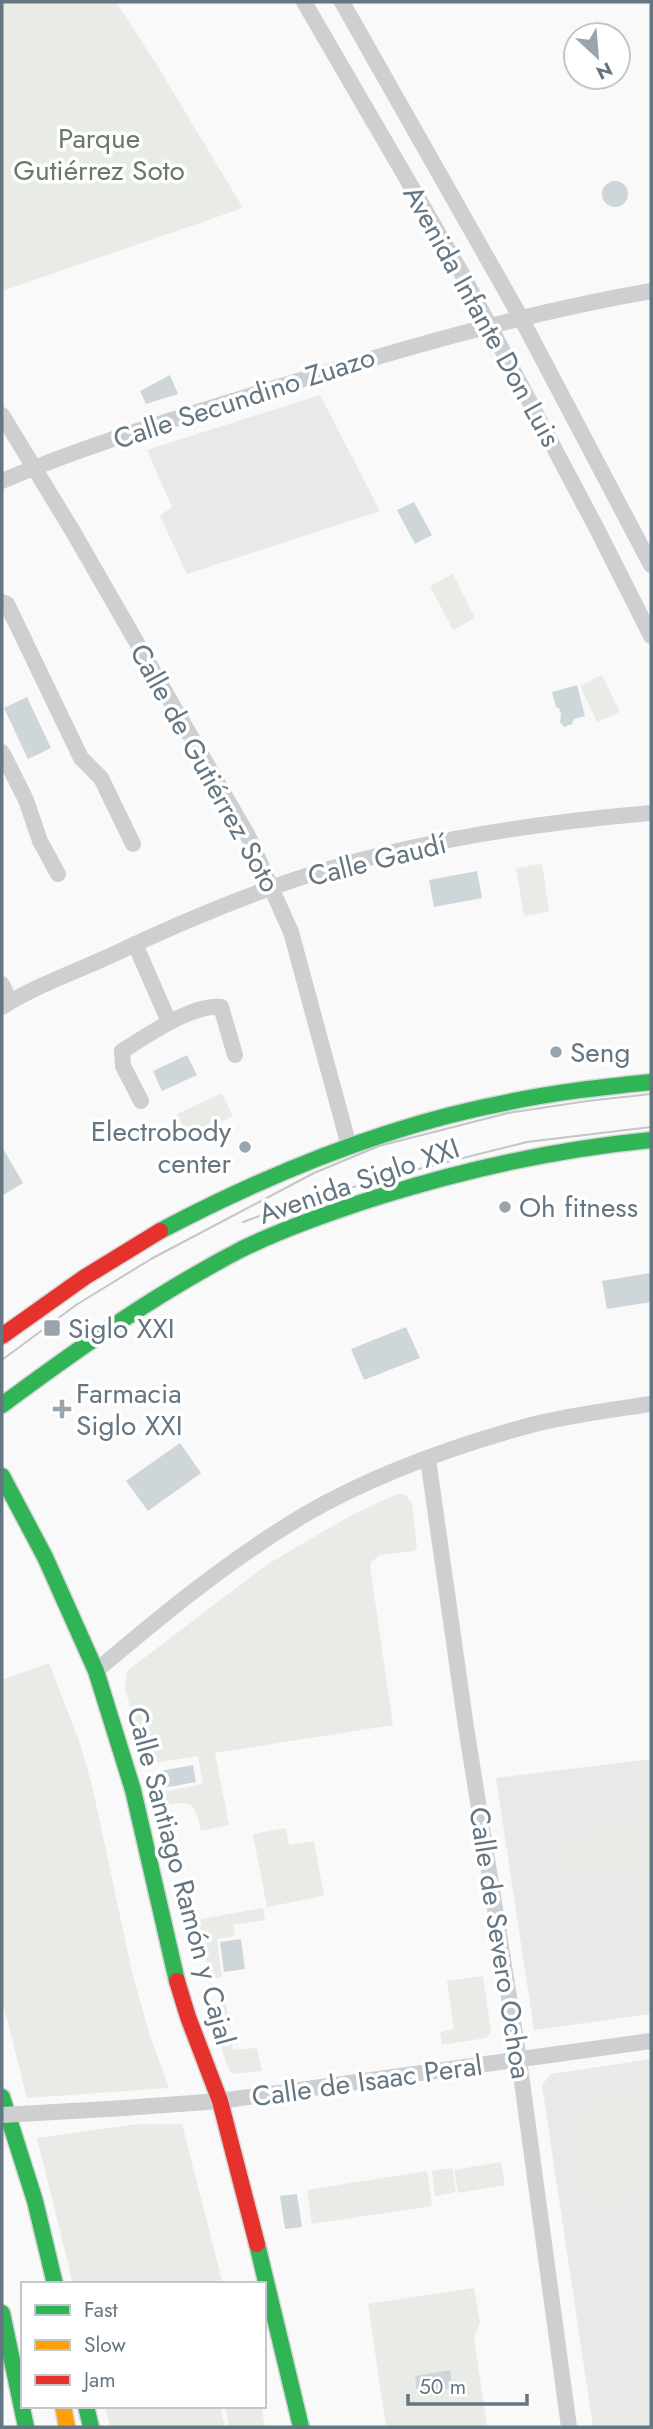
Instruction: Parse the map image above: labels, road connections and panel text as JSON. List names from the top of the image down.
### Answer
{
  "streets": {
    "main road": ["Avenida Siglo XXI", "Calle Santiago Ramón y Cajal"],
    "street": [
      "Avenida Infante Don Luis",
      "Calle Secundino Zuazo",
      "Calle de Gutiérrez Soto",
      "Calle Gaudí",
      "Calle de Severo Ochoa",
      "Calle de Isaac Peral"
    ]
  },
  "crossings": [
    ["Avenida Infante Don Luis", "Calle Secundino Zuazo"],
    ["Calle Secundino Zuazo", "Calle de Gutiérrez Soto"],
    ["Calle de Gutiérrez Soto", "Calle Gaudí"],
    ["Calle de Gutiérrez Soto", "Avenida Siglo XXI"],
    ["Calle Santiago Ramón y Cajal", "Calle de Isaac Peral"],
    ["Calle de Severo Ochoa", "Calle de Isaac Peral"]
  ],
  "parks": ["Parque Gutiérrez Soto"],
  "places": {
    "other": ["Seng", "Electrobody center", "Oh fitness"],
    "transit": ["Siglo XXI"],
    "health": ["Farmacia Siglo XXI"]
  },
  "legend": ["Fast", "Slow", "Jam"],
  "scale_bar": "50 m",
  "north": "bottom right"
}
